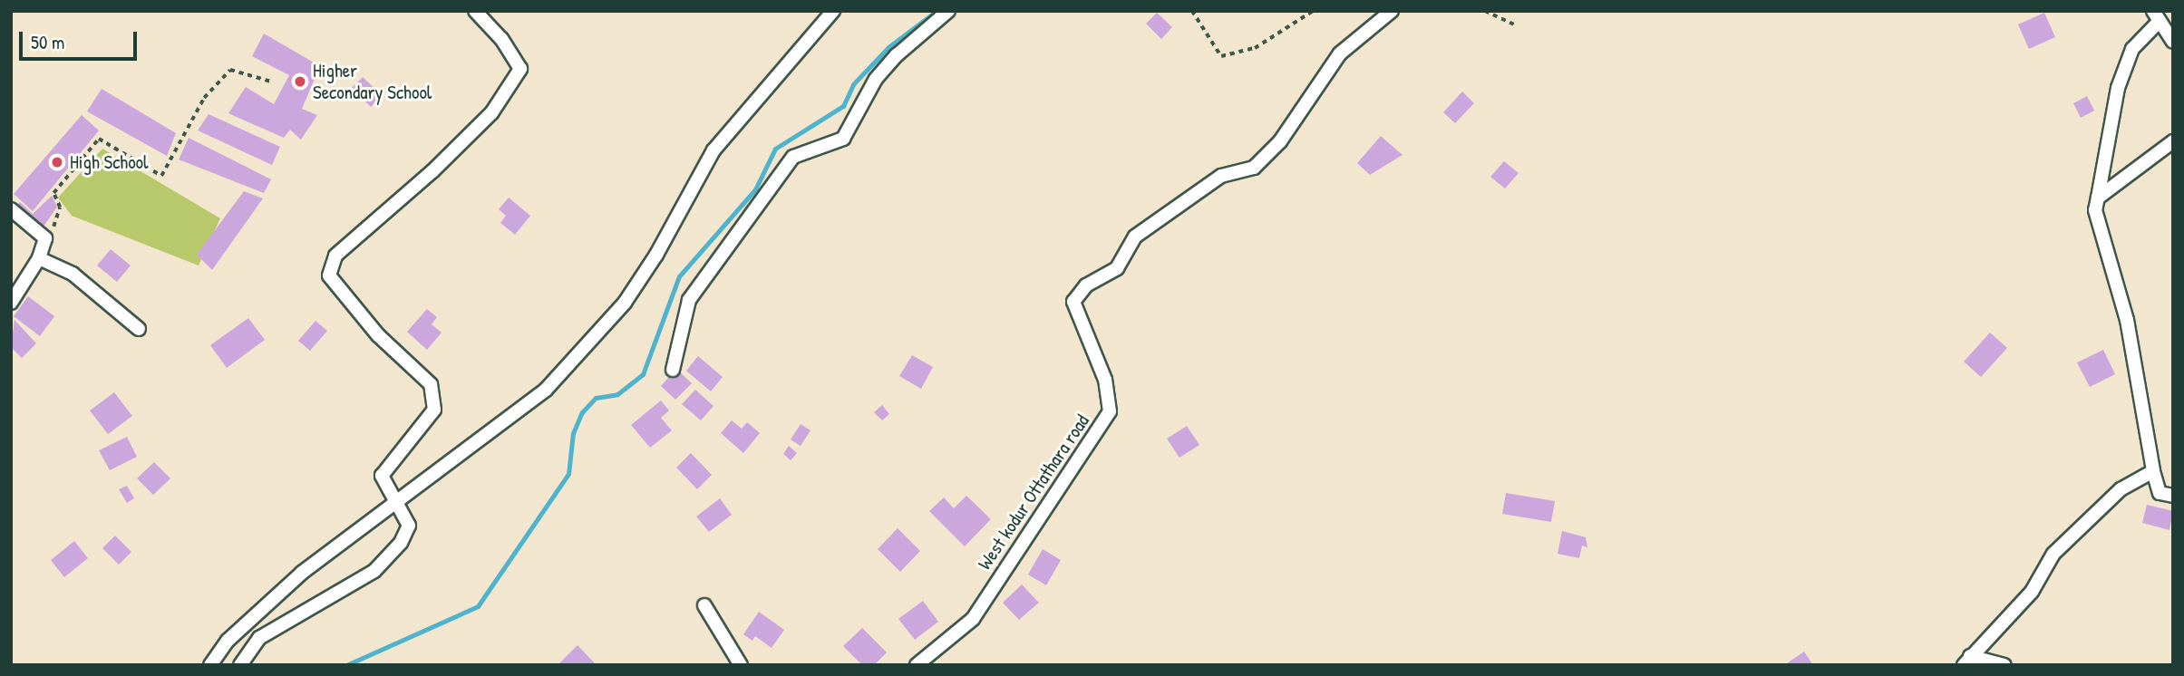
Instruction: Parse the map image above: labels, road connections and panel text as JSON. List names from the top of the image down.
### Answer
{
  "streets": {
    "street": ["West kodur Ottathara road"]
  },
  "places": ["Higher Secondary School", "High School"],
  "scale_bar": "50 m"
}
